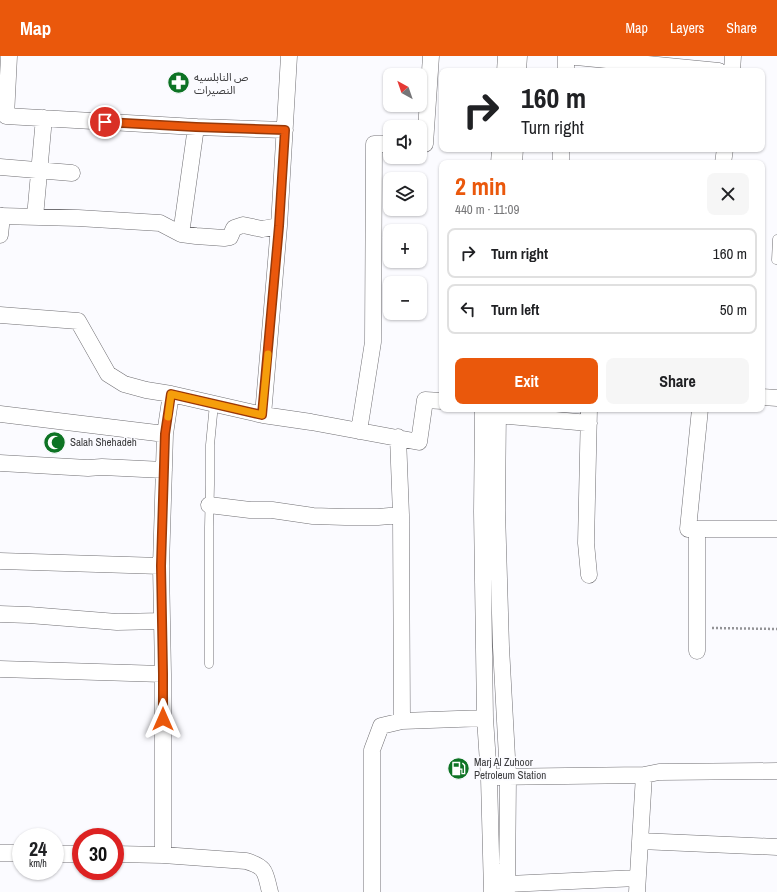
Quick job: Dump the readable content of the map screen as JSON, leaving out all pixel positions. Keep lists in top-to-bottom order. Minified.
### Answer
{"places":{"pharmacy":["ص النابلسيه النصيرات"],"mosque":["Salah Shehadeh"],"fuel station":["Marj Al Zuhoor Petroleum Station"]},"north":"top left","page":{"header":"Map","nav":["Map","Layers","Share"],"map_buttons":["+","−"],"turn":["160 m","Turn right"],"heading":["2 min","440 m · 11:09"],"list":[{"name":"Turn right","value":"160 m"},{"name":"Turn left","value":"50 m"}],"buttons":["Exit","Share"],"speed":"24 km/h","limit":"30"}}
